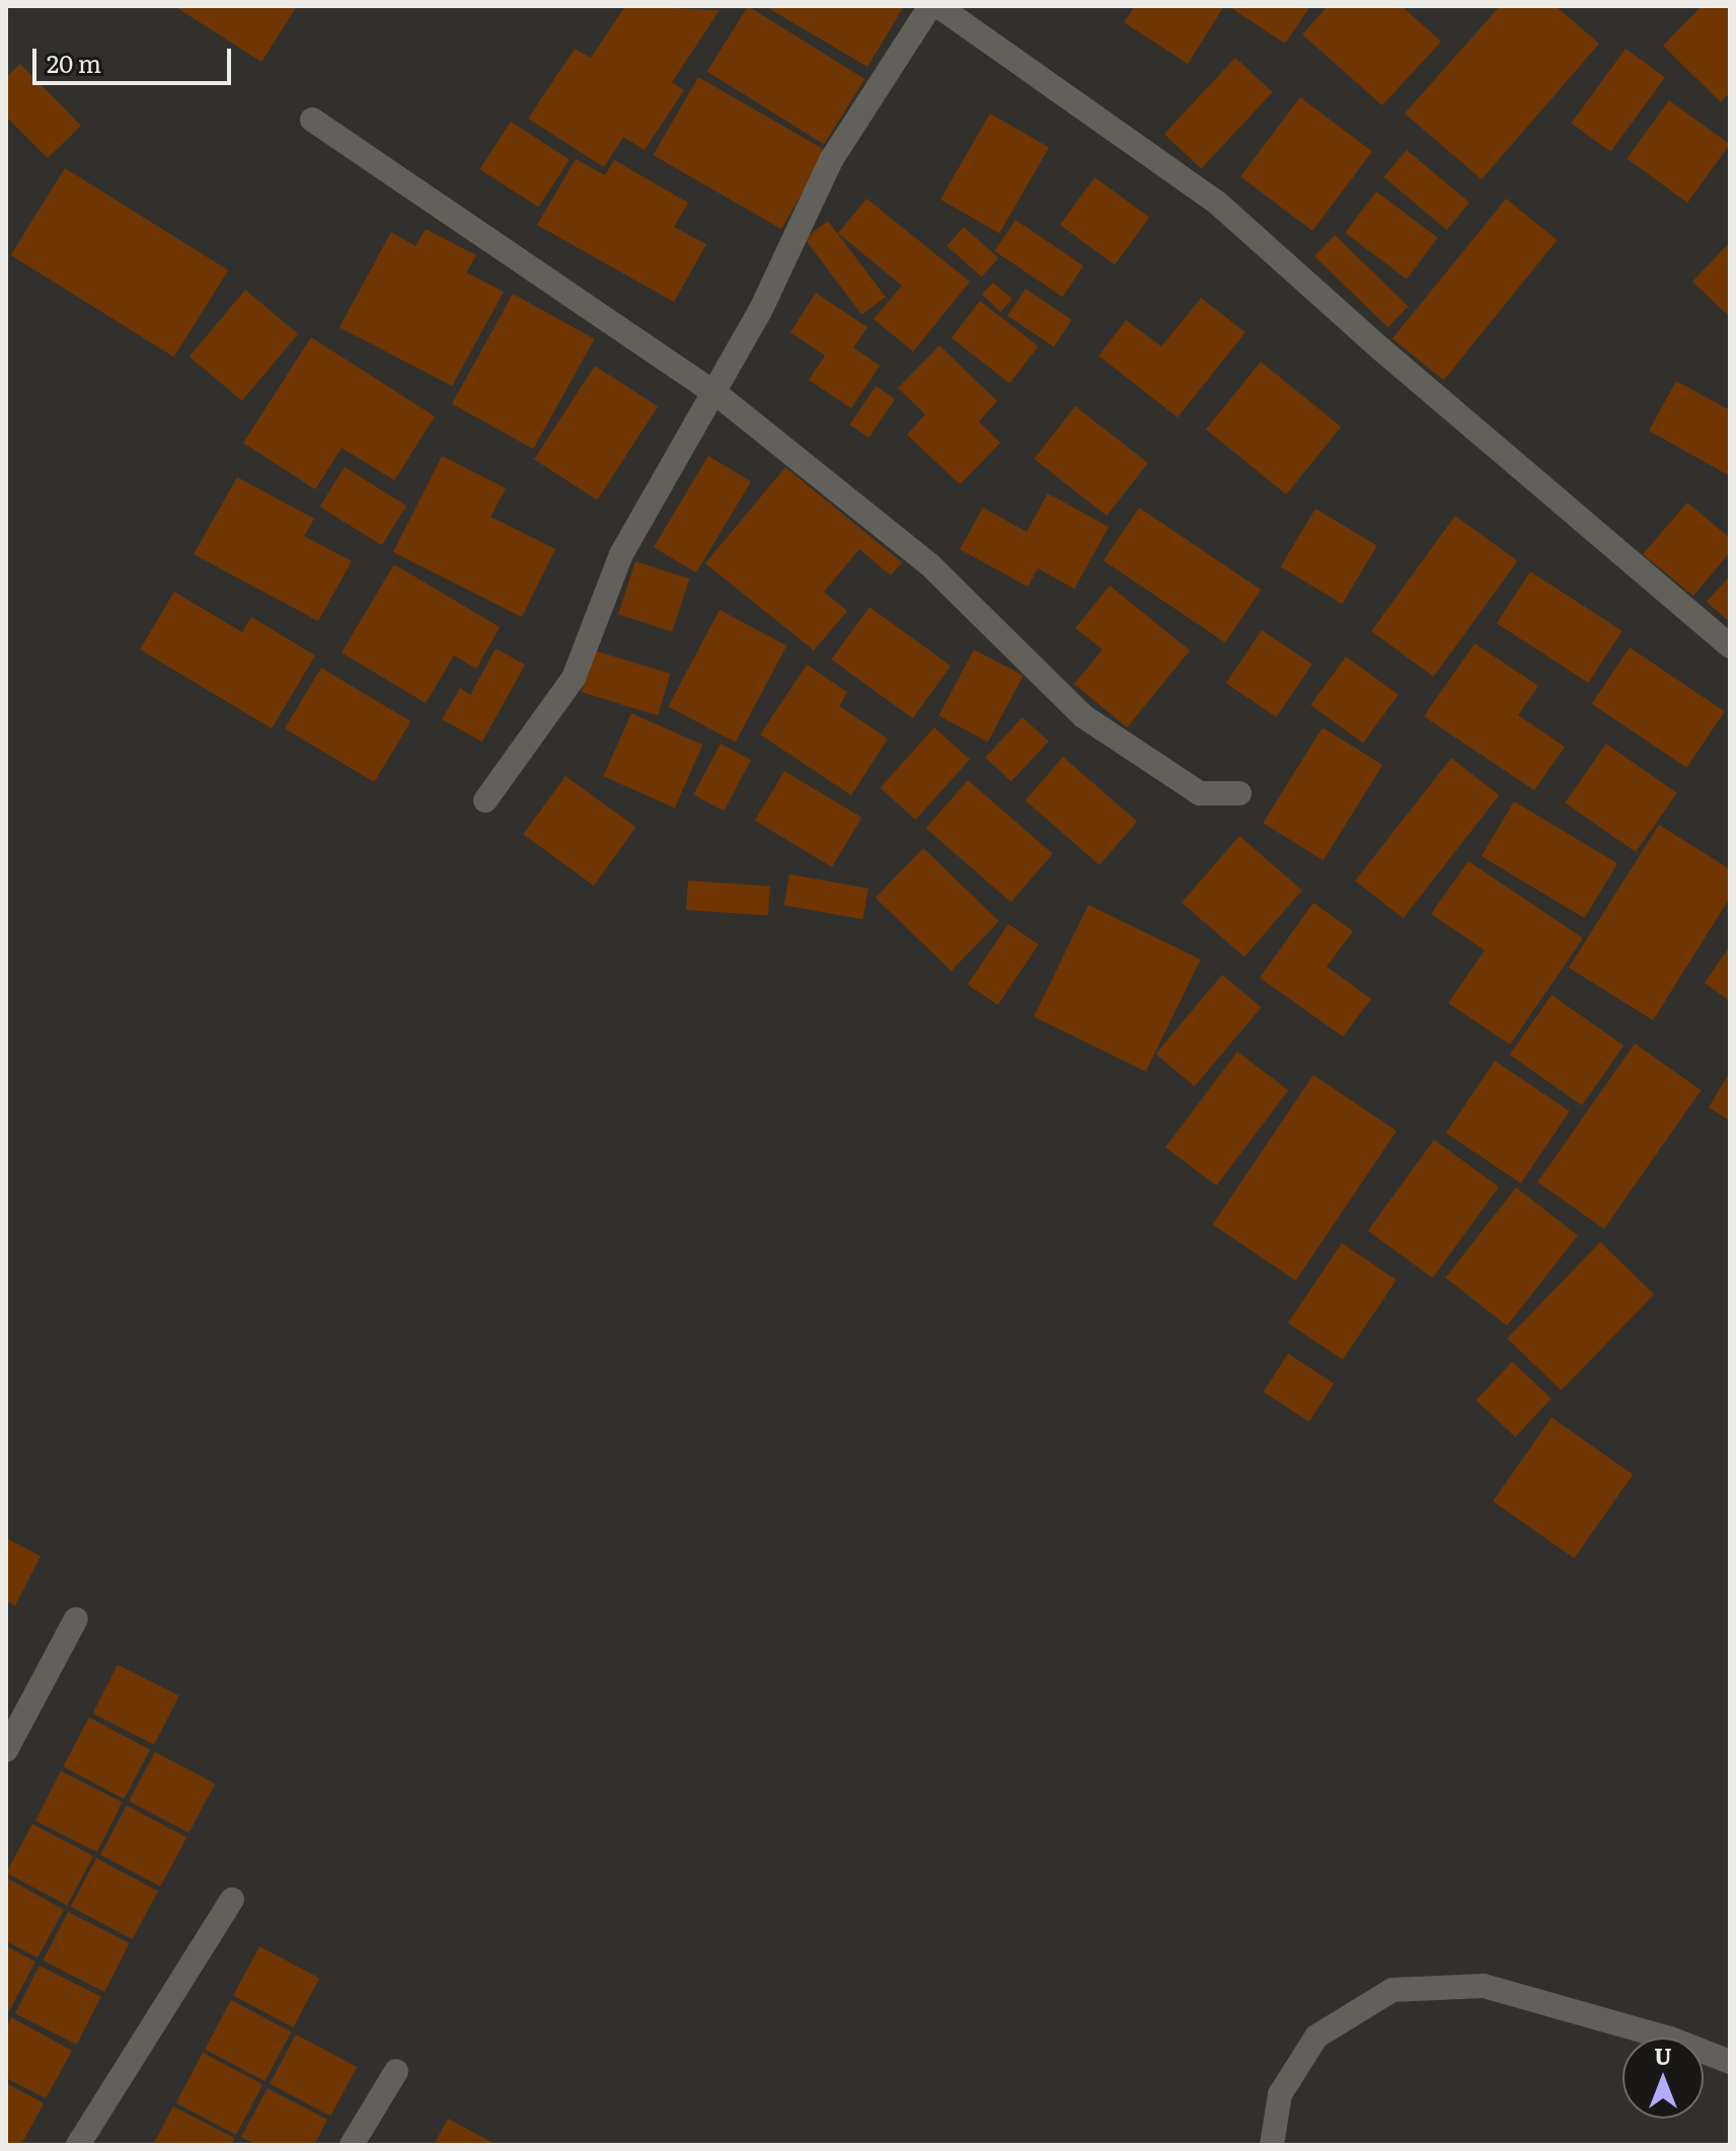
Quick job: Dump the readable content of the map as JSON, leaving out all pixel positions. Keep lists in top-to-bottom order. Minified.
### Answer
{"scale_bar":"20 m","north":"top"}
